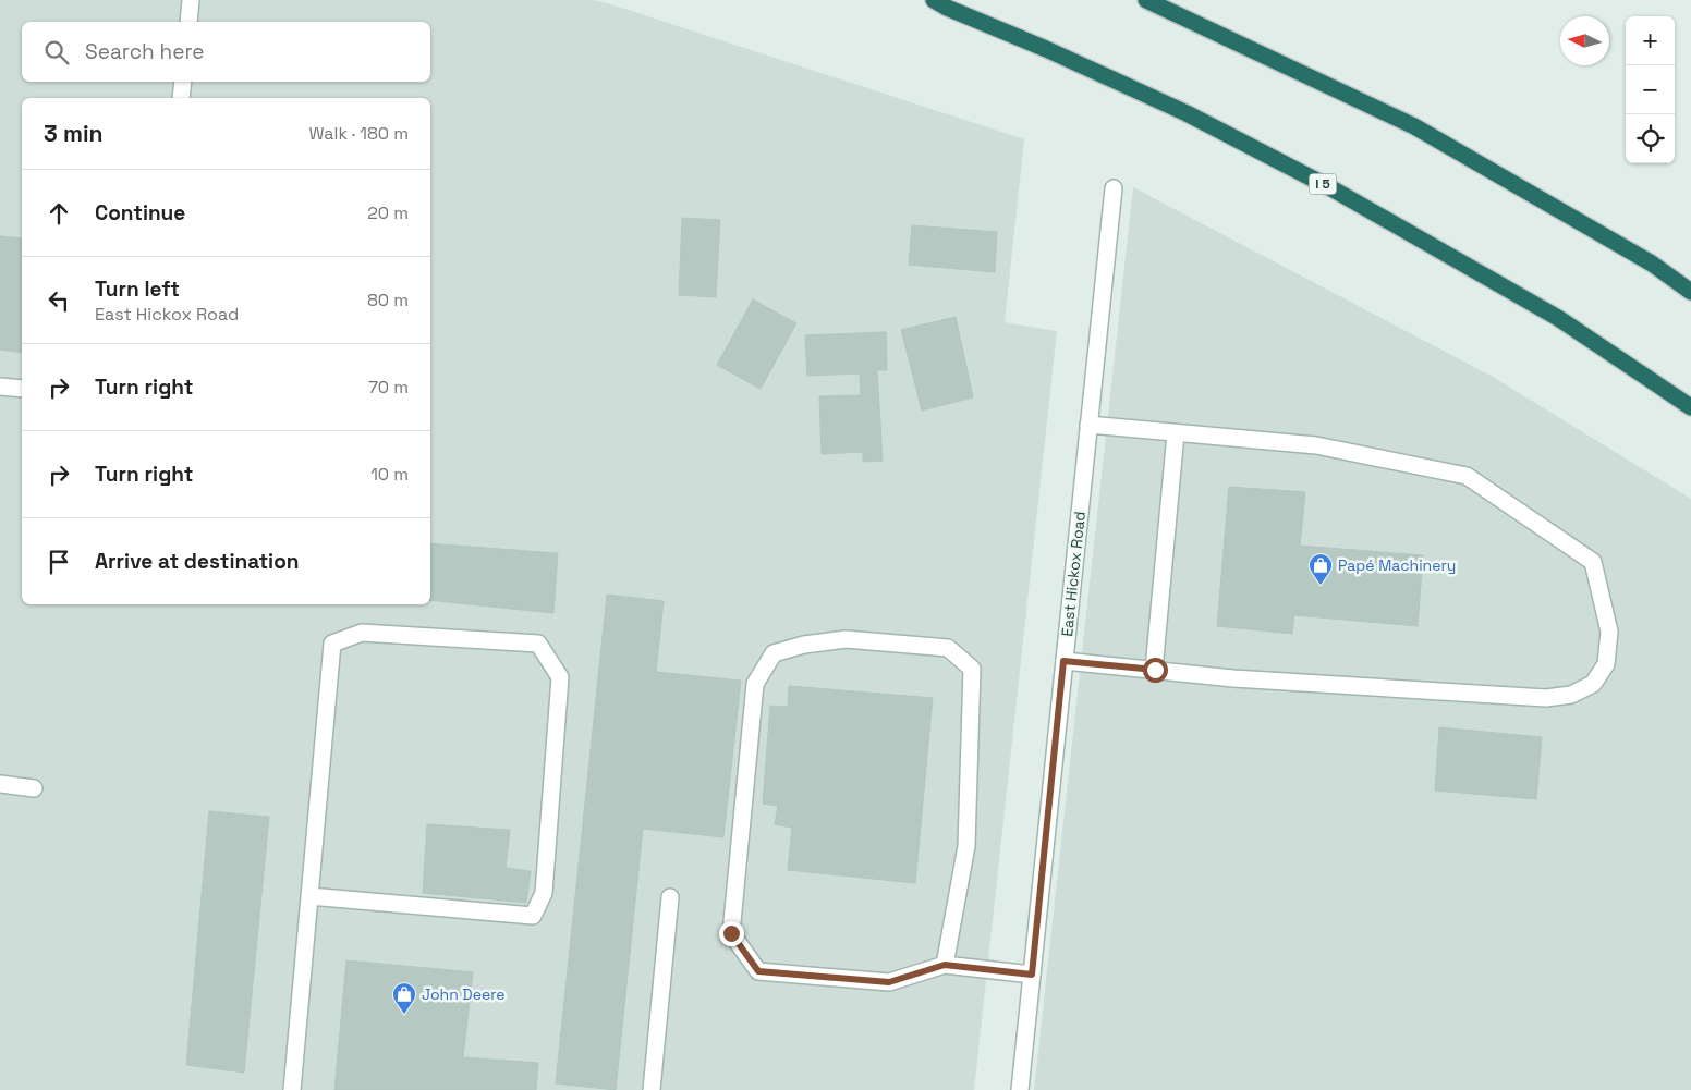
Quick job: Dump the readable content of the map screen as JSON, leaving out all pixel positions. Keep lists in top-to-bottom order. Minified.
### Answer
{"streets":{"highway":["I 5"],"street":["East Hickox Road"]},"places":{"shop":["Papé Machinery","John Deere"]},"north":"left","page":{"map_buttons":["+","−"],"search":"Search here","heading":["3 min","Walk · 180 m"],"list":[["Continue","20 m"],["Turn left","East Hickox Road","80 m"],["Turn right","70 m"],["Turn right","10 m"],"Arrive at destination"]}}
